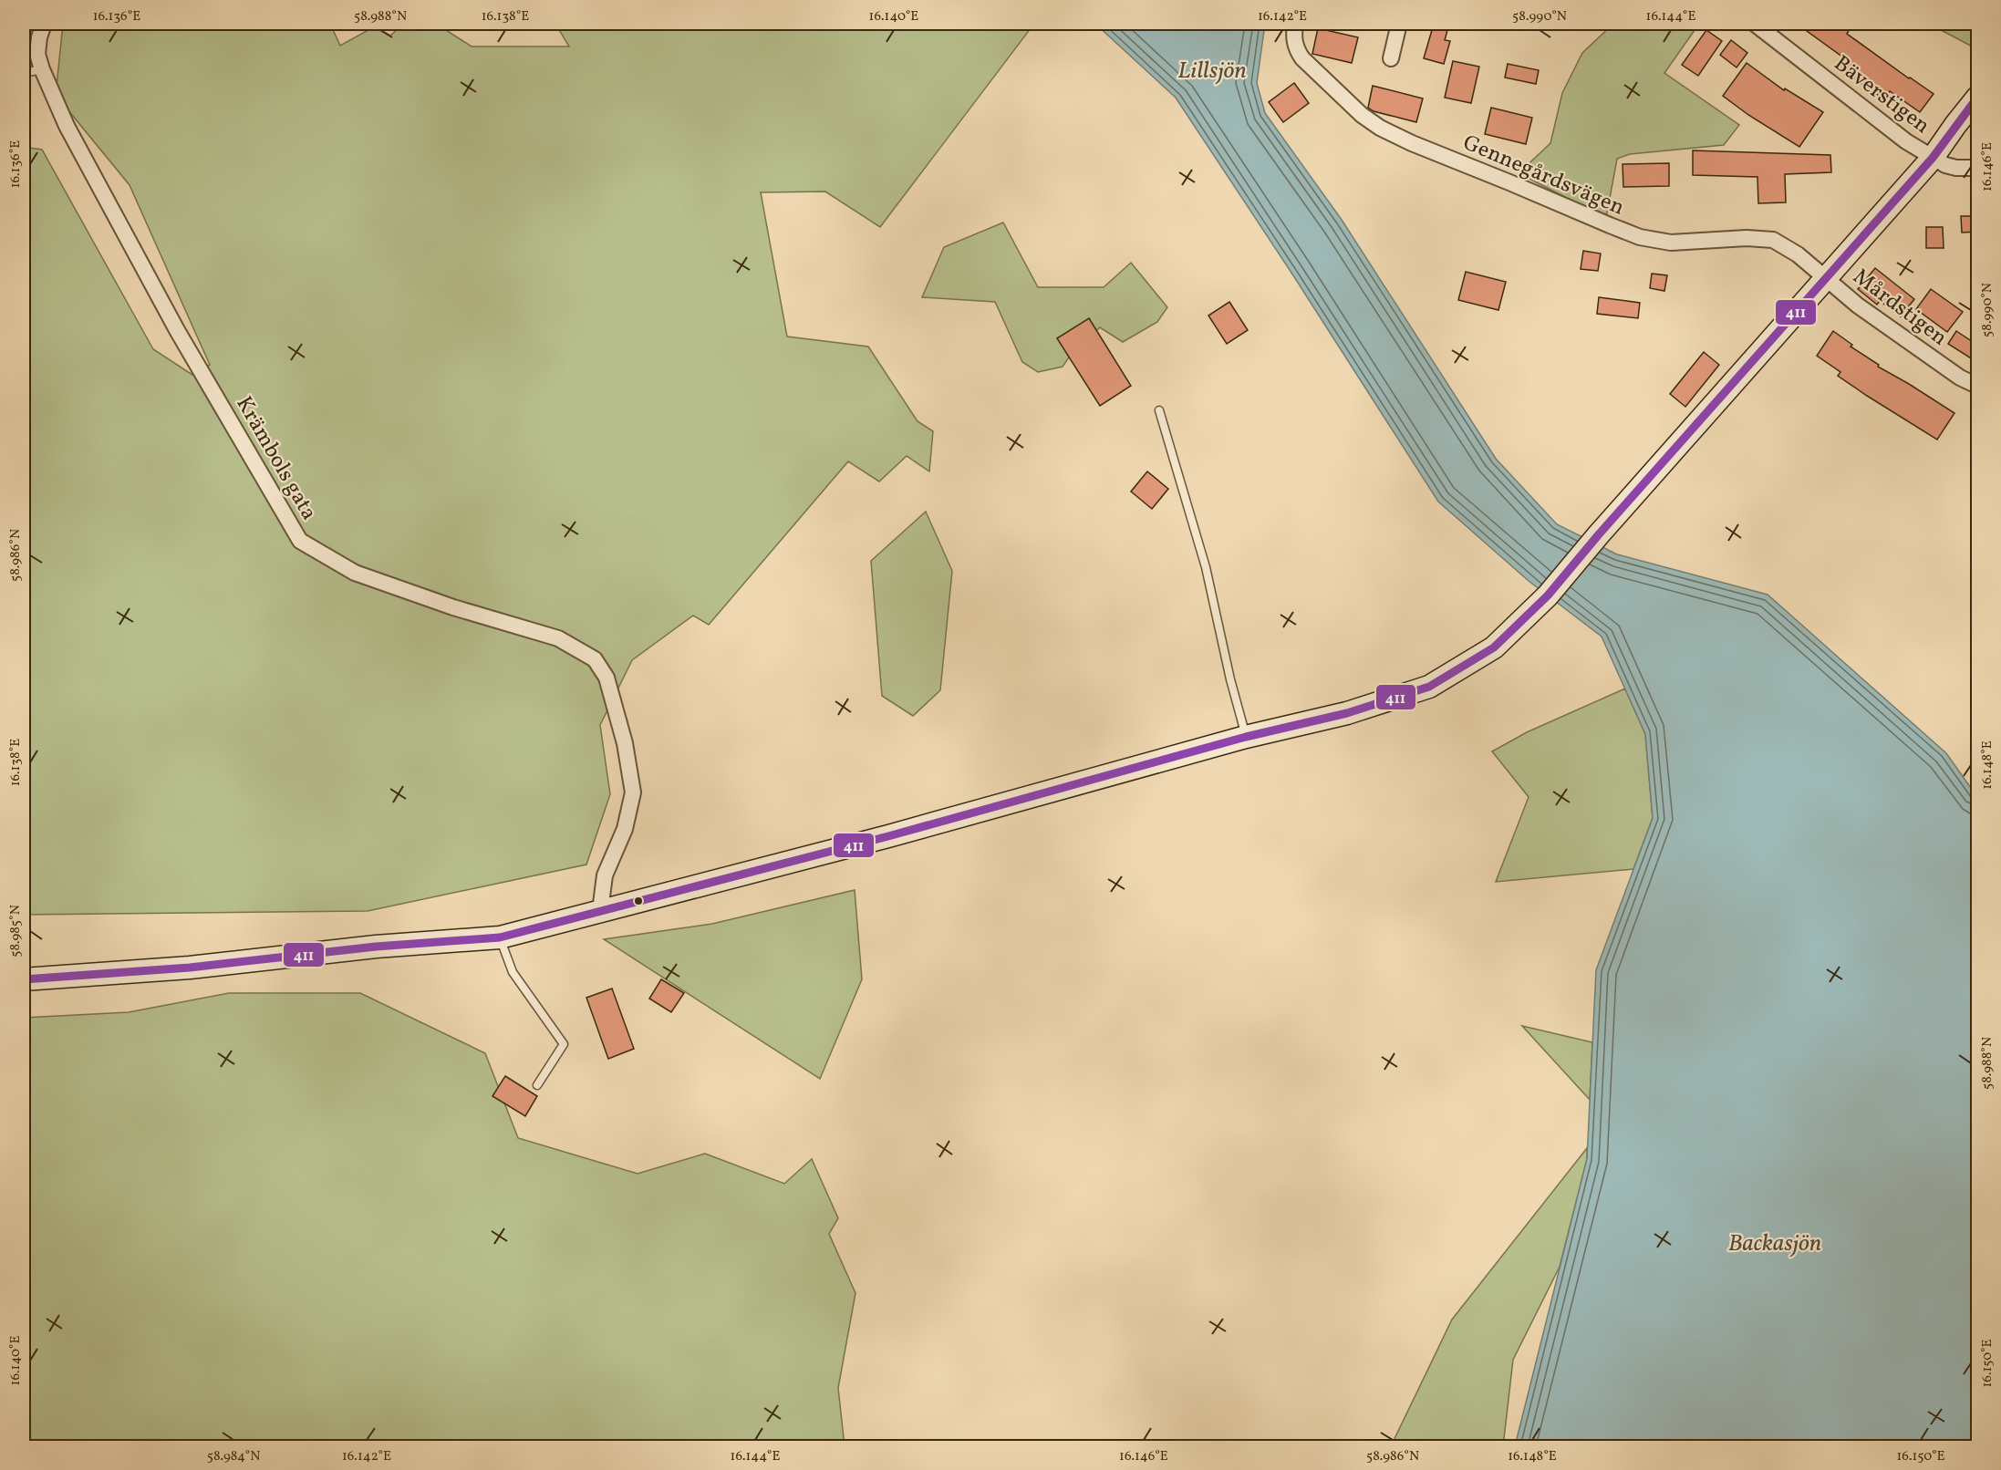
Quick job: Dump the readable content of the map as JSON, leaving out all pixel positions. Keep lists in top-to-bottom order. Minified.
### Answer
{"streets":{"street":["Bäverstigen","Gennegårdsvägen","Mårdstigen","Krämbols gata"]},"crossings":[["Gennegårdsvägen","Mårdstigen"]],"water":["Lillsjön","Backasjön"],"lines":["transit line 411"],"coordinates":["16.136°E","58.988°N","16.138°E","16.140°E","16.142°E","58.990°N","16.144°E","16.146°E","58.986°N","16.148°E","58.985°N","16.150°E","58.984°N"]}
